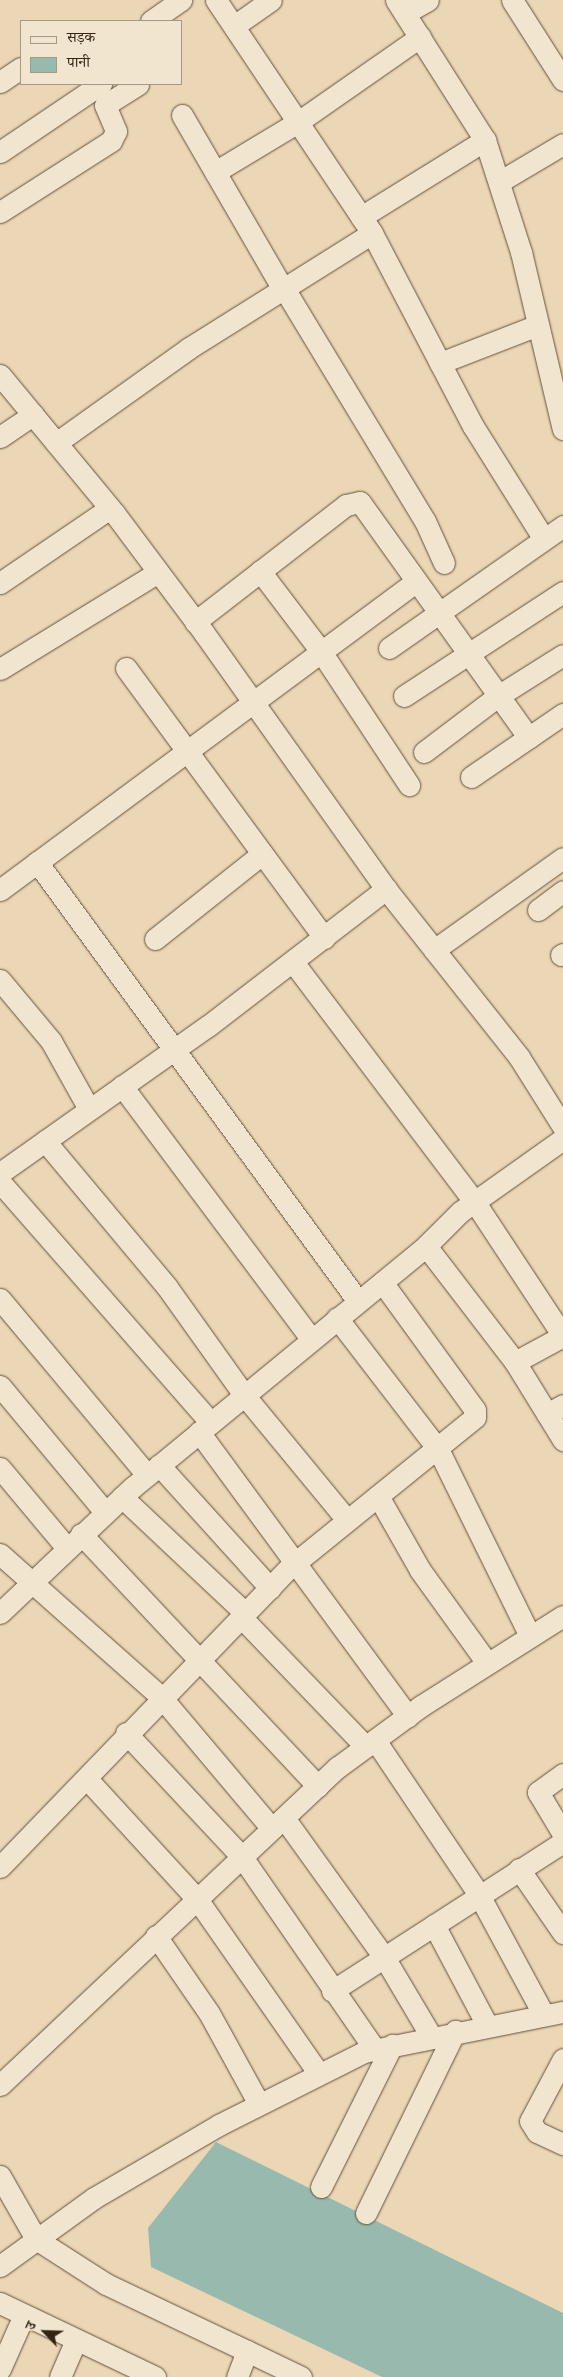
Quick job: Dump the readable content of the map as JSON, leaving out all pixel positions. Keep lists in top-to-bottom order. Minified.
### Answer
{"legend":["सड़क","पानी"],"north":"top left"}
